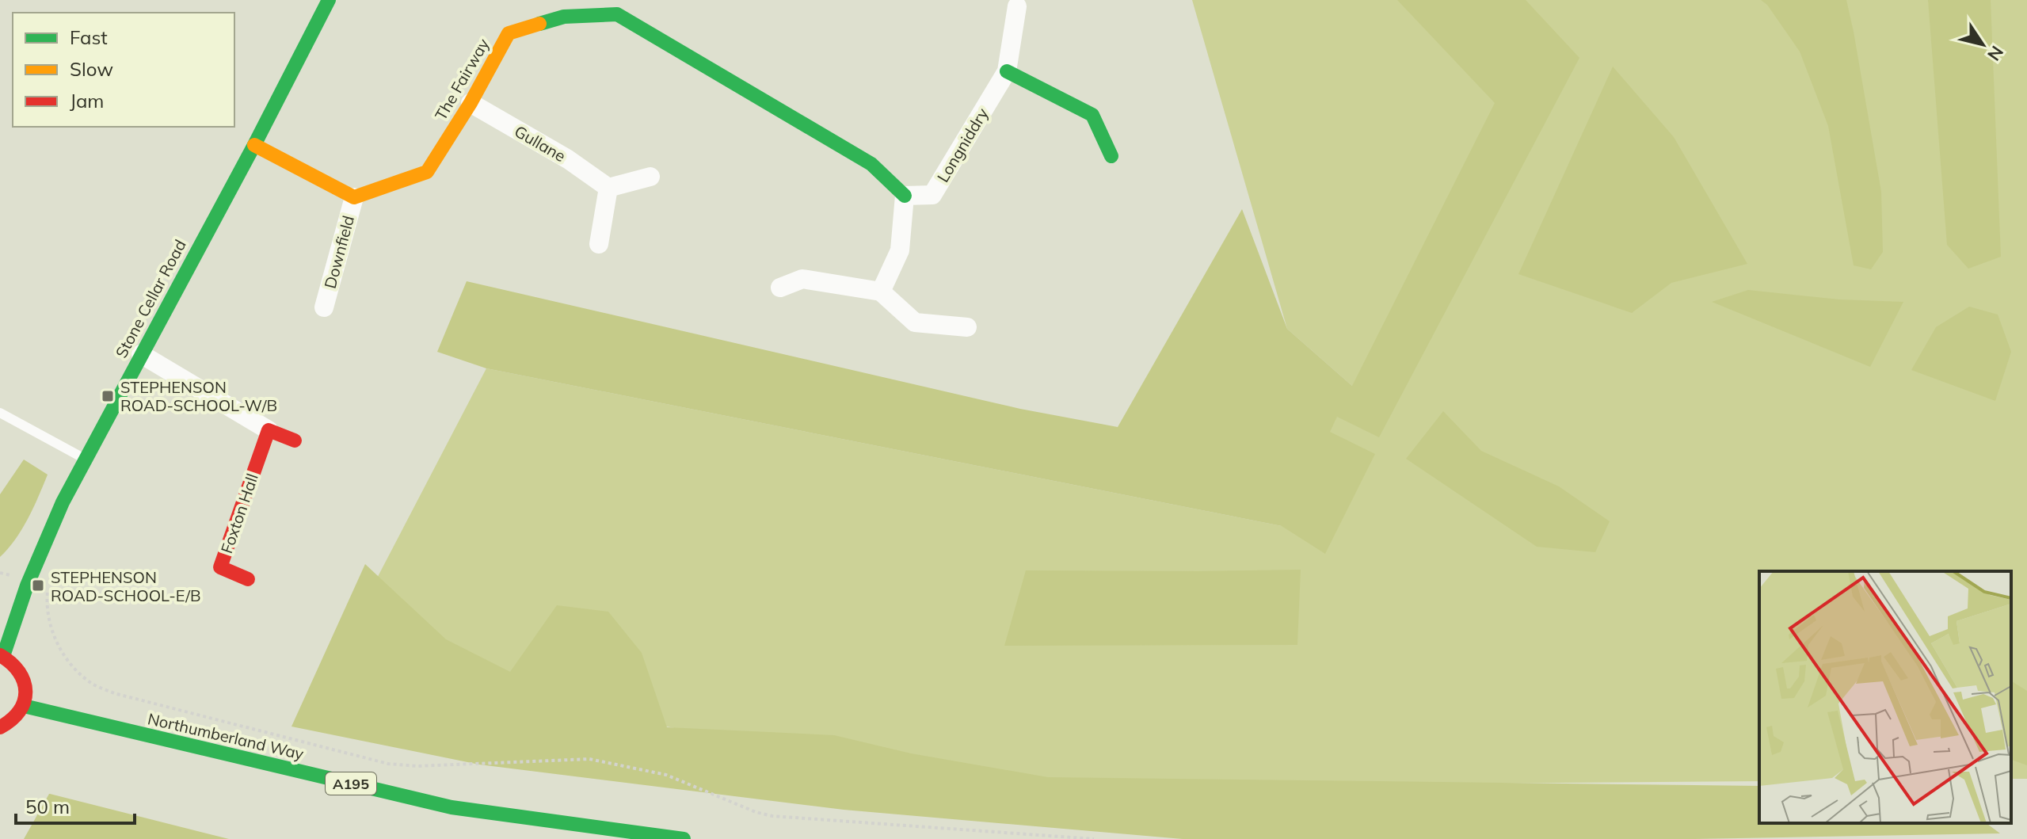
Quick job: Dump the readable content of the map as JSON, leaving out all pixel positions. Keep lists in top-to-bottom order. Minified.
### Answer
{"streets":{"street":["The Fairway","Gullane","Longniddry","Downfield","Stone Cellar Road","Foxton Hall","Northumberland Way","A195"]},"crossings":[["The Fairway","Gullane"],["The Fairway","Longniddry"],["The Fairway","Downfield"]],"places":{"transit":["STEPHENSON ROAD-SCHOOL-W/B","STEPHENSON ROAD-SCHOOL-E/B"]},"legend":["Fast","Slow","Jam"],"scale_bar":"50 m","north":"bottom right"}
